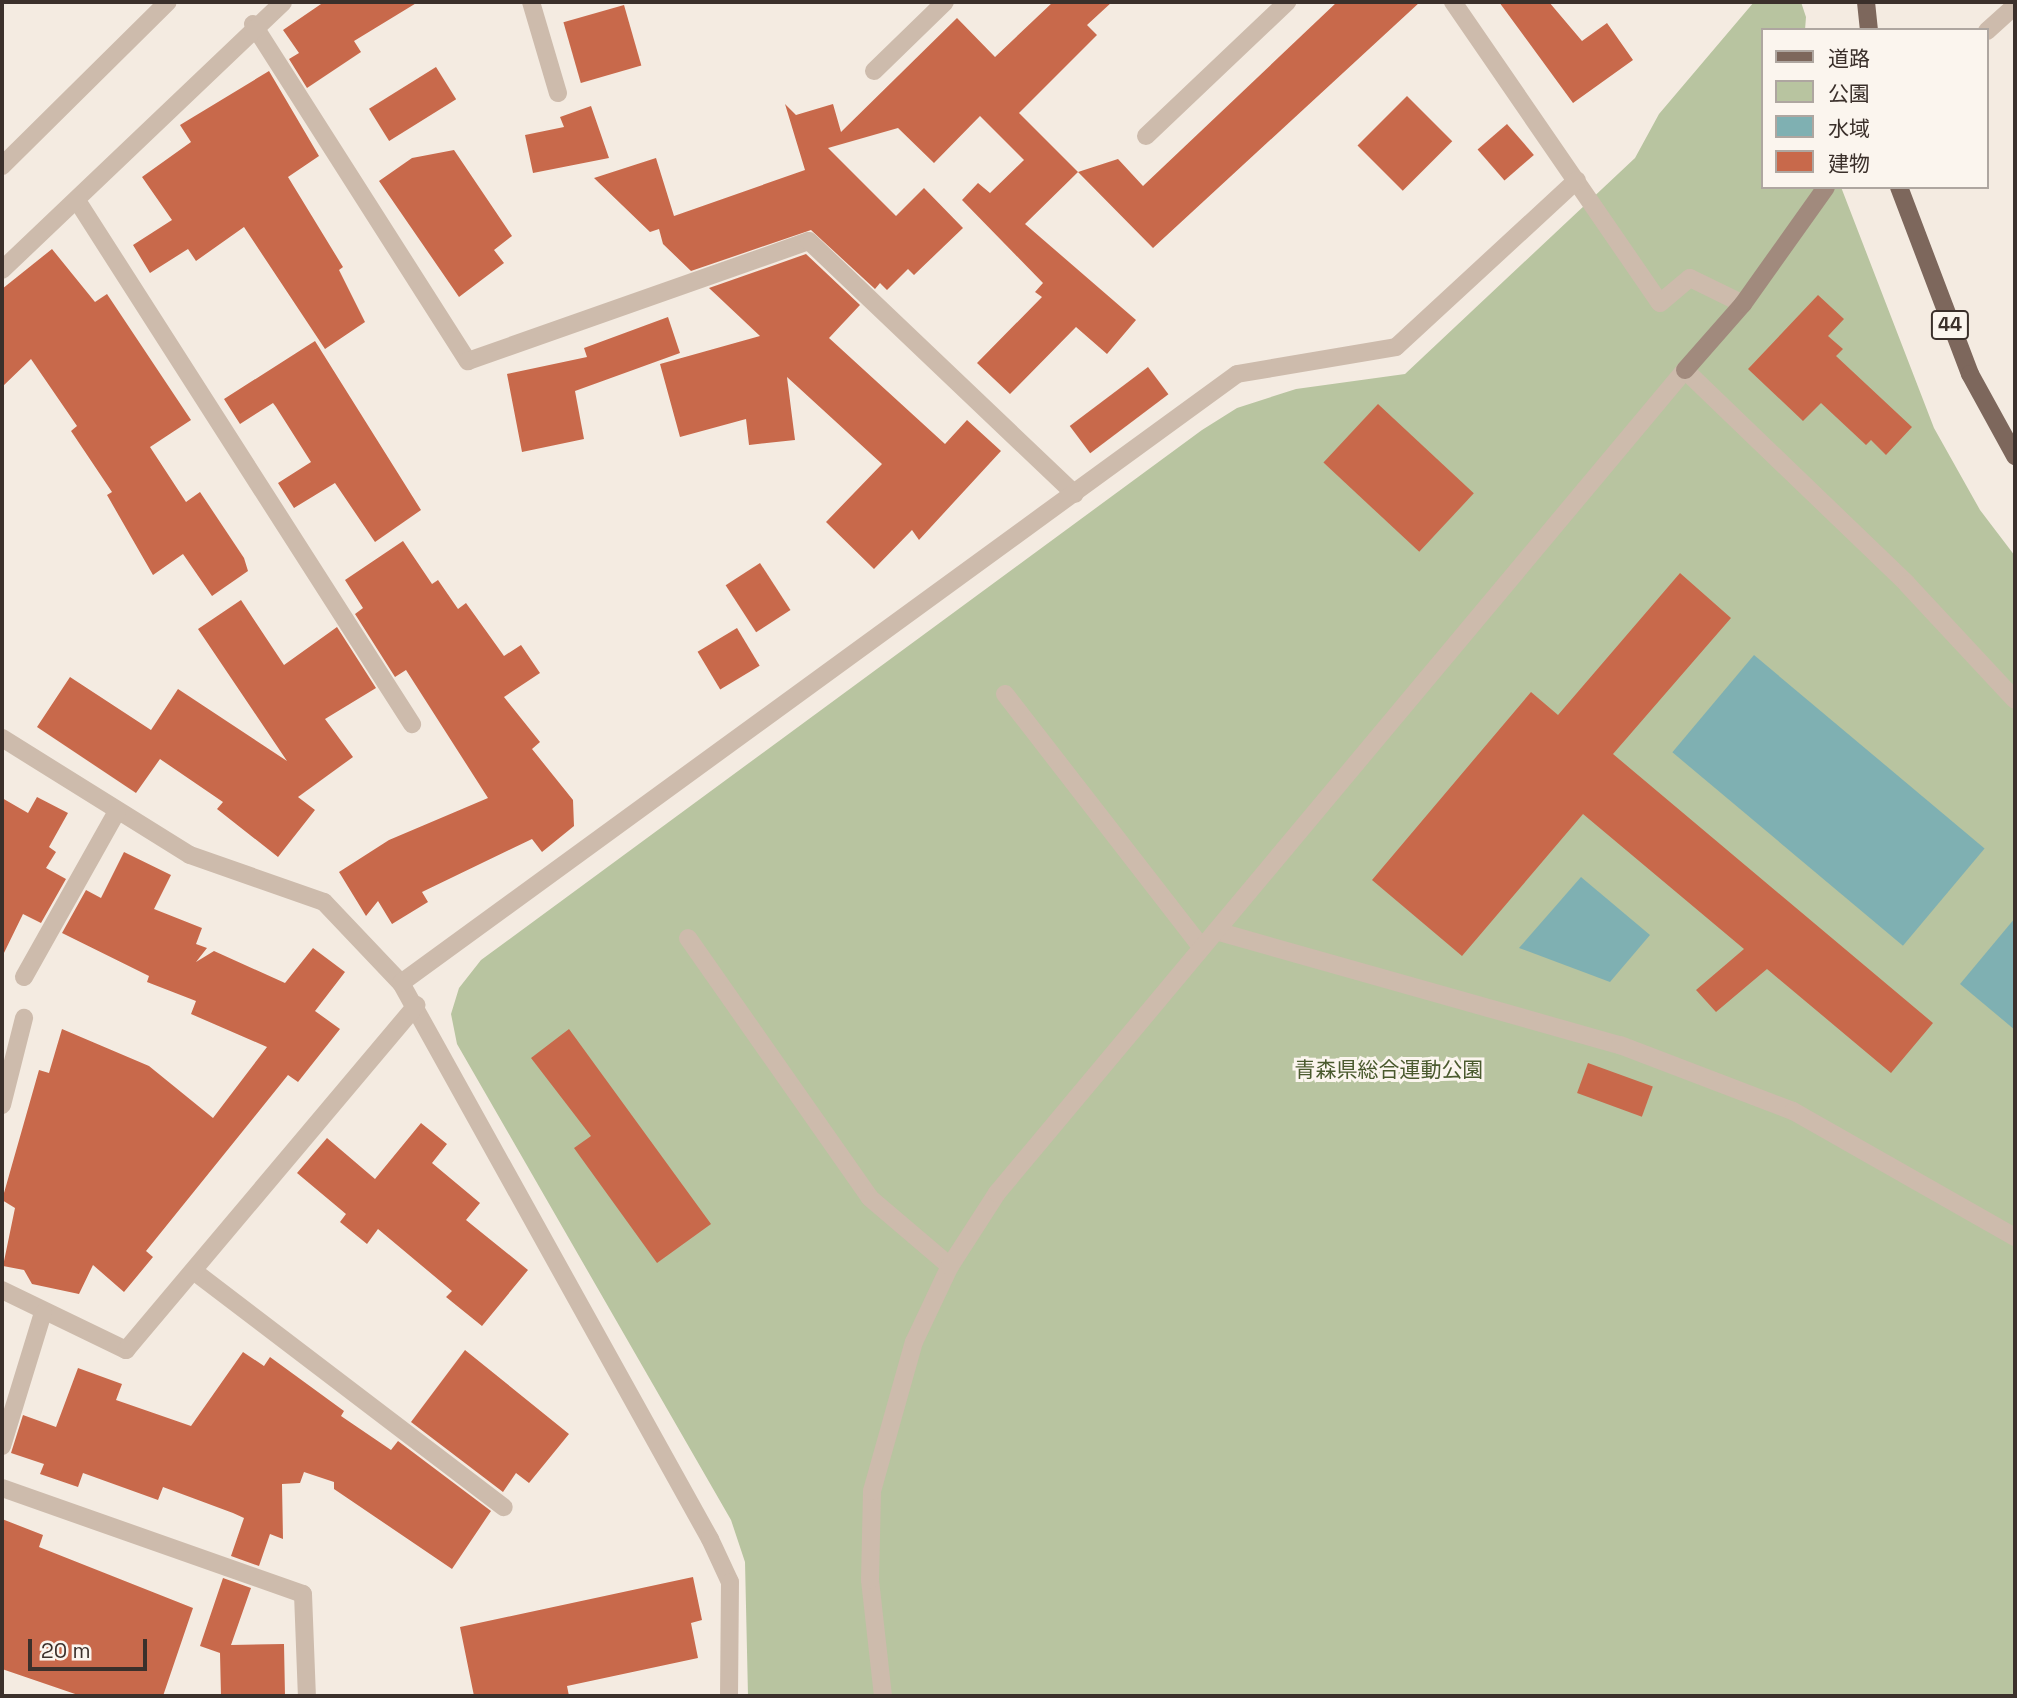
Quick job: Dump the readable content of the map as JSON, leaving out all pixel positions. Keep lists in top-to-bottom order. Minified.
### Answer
{"streets":{"main road":["44"]},"parks":["青森県総合運動公園"],"legend":["道路","公園","水域","建物"],"scale_bar":"20 m"}
